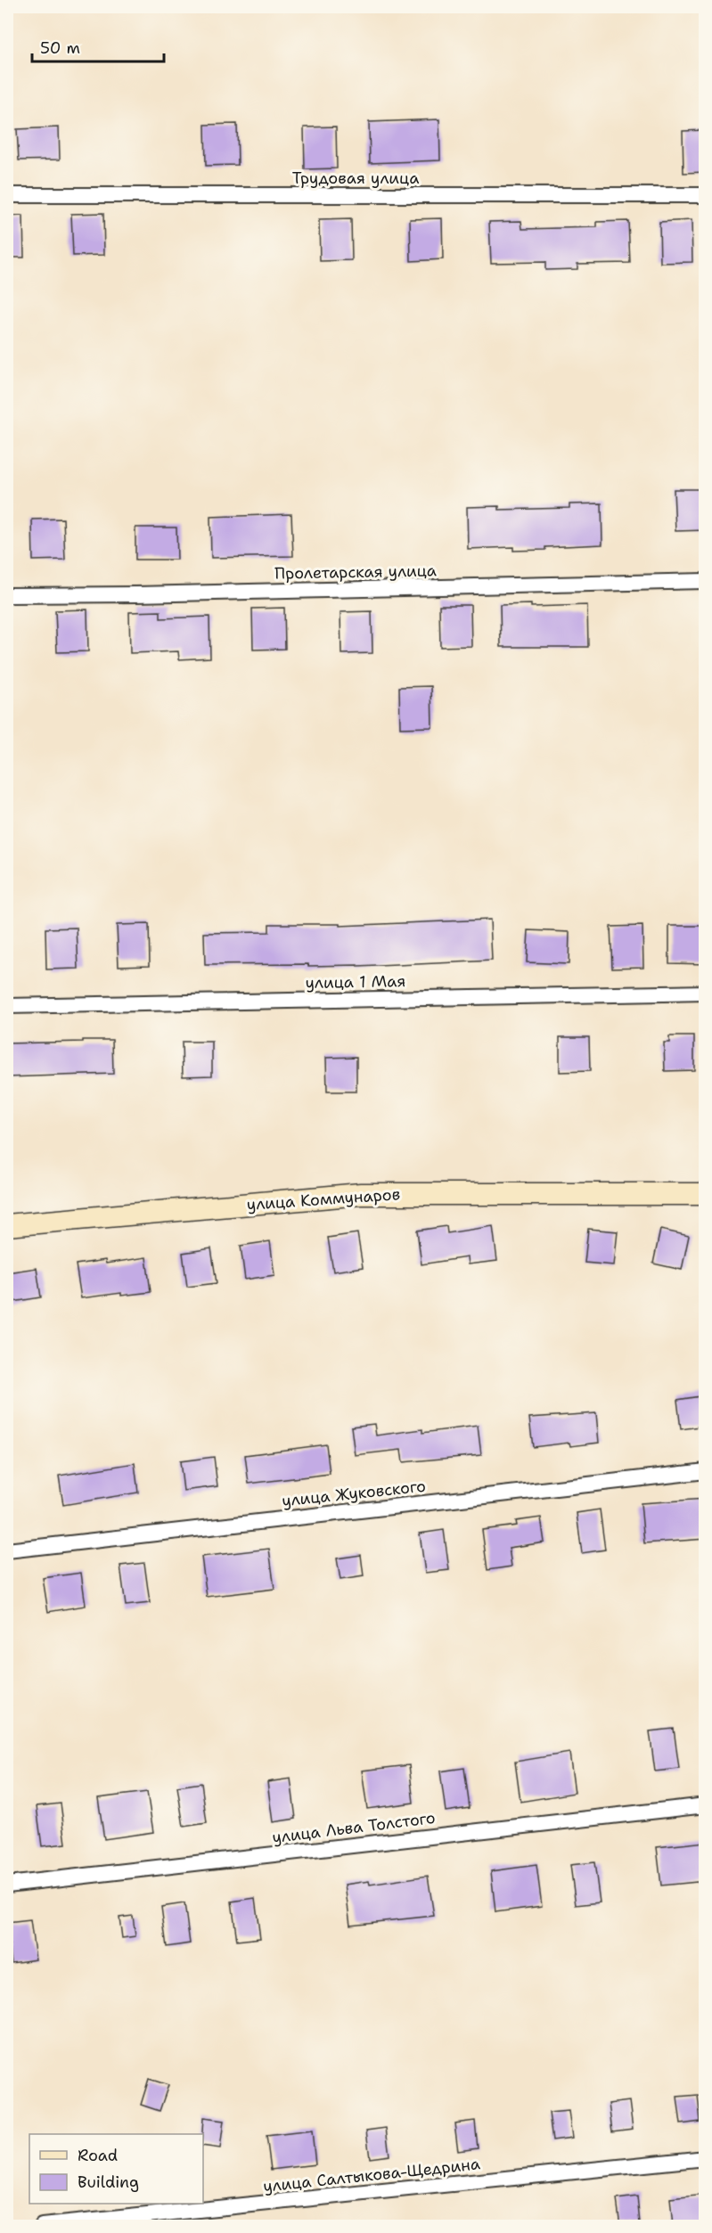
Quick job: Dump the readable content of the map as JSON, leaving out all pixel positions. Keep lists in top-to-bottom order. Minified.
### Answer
{"streets":{"main road":["улица Коммунаров"],"street":["Трудовая улица","Пролетарская улица","улица 1 Мая","улица Жуковского","улица Льва Толстого","улица Салтыкова-Щедрина"]},"legend":["Road","Building"],"scale_bar":"50 m"}
